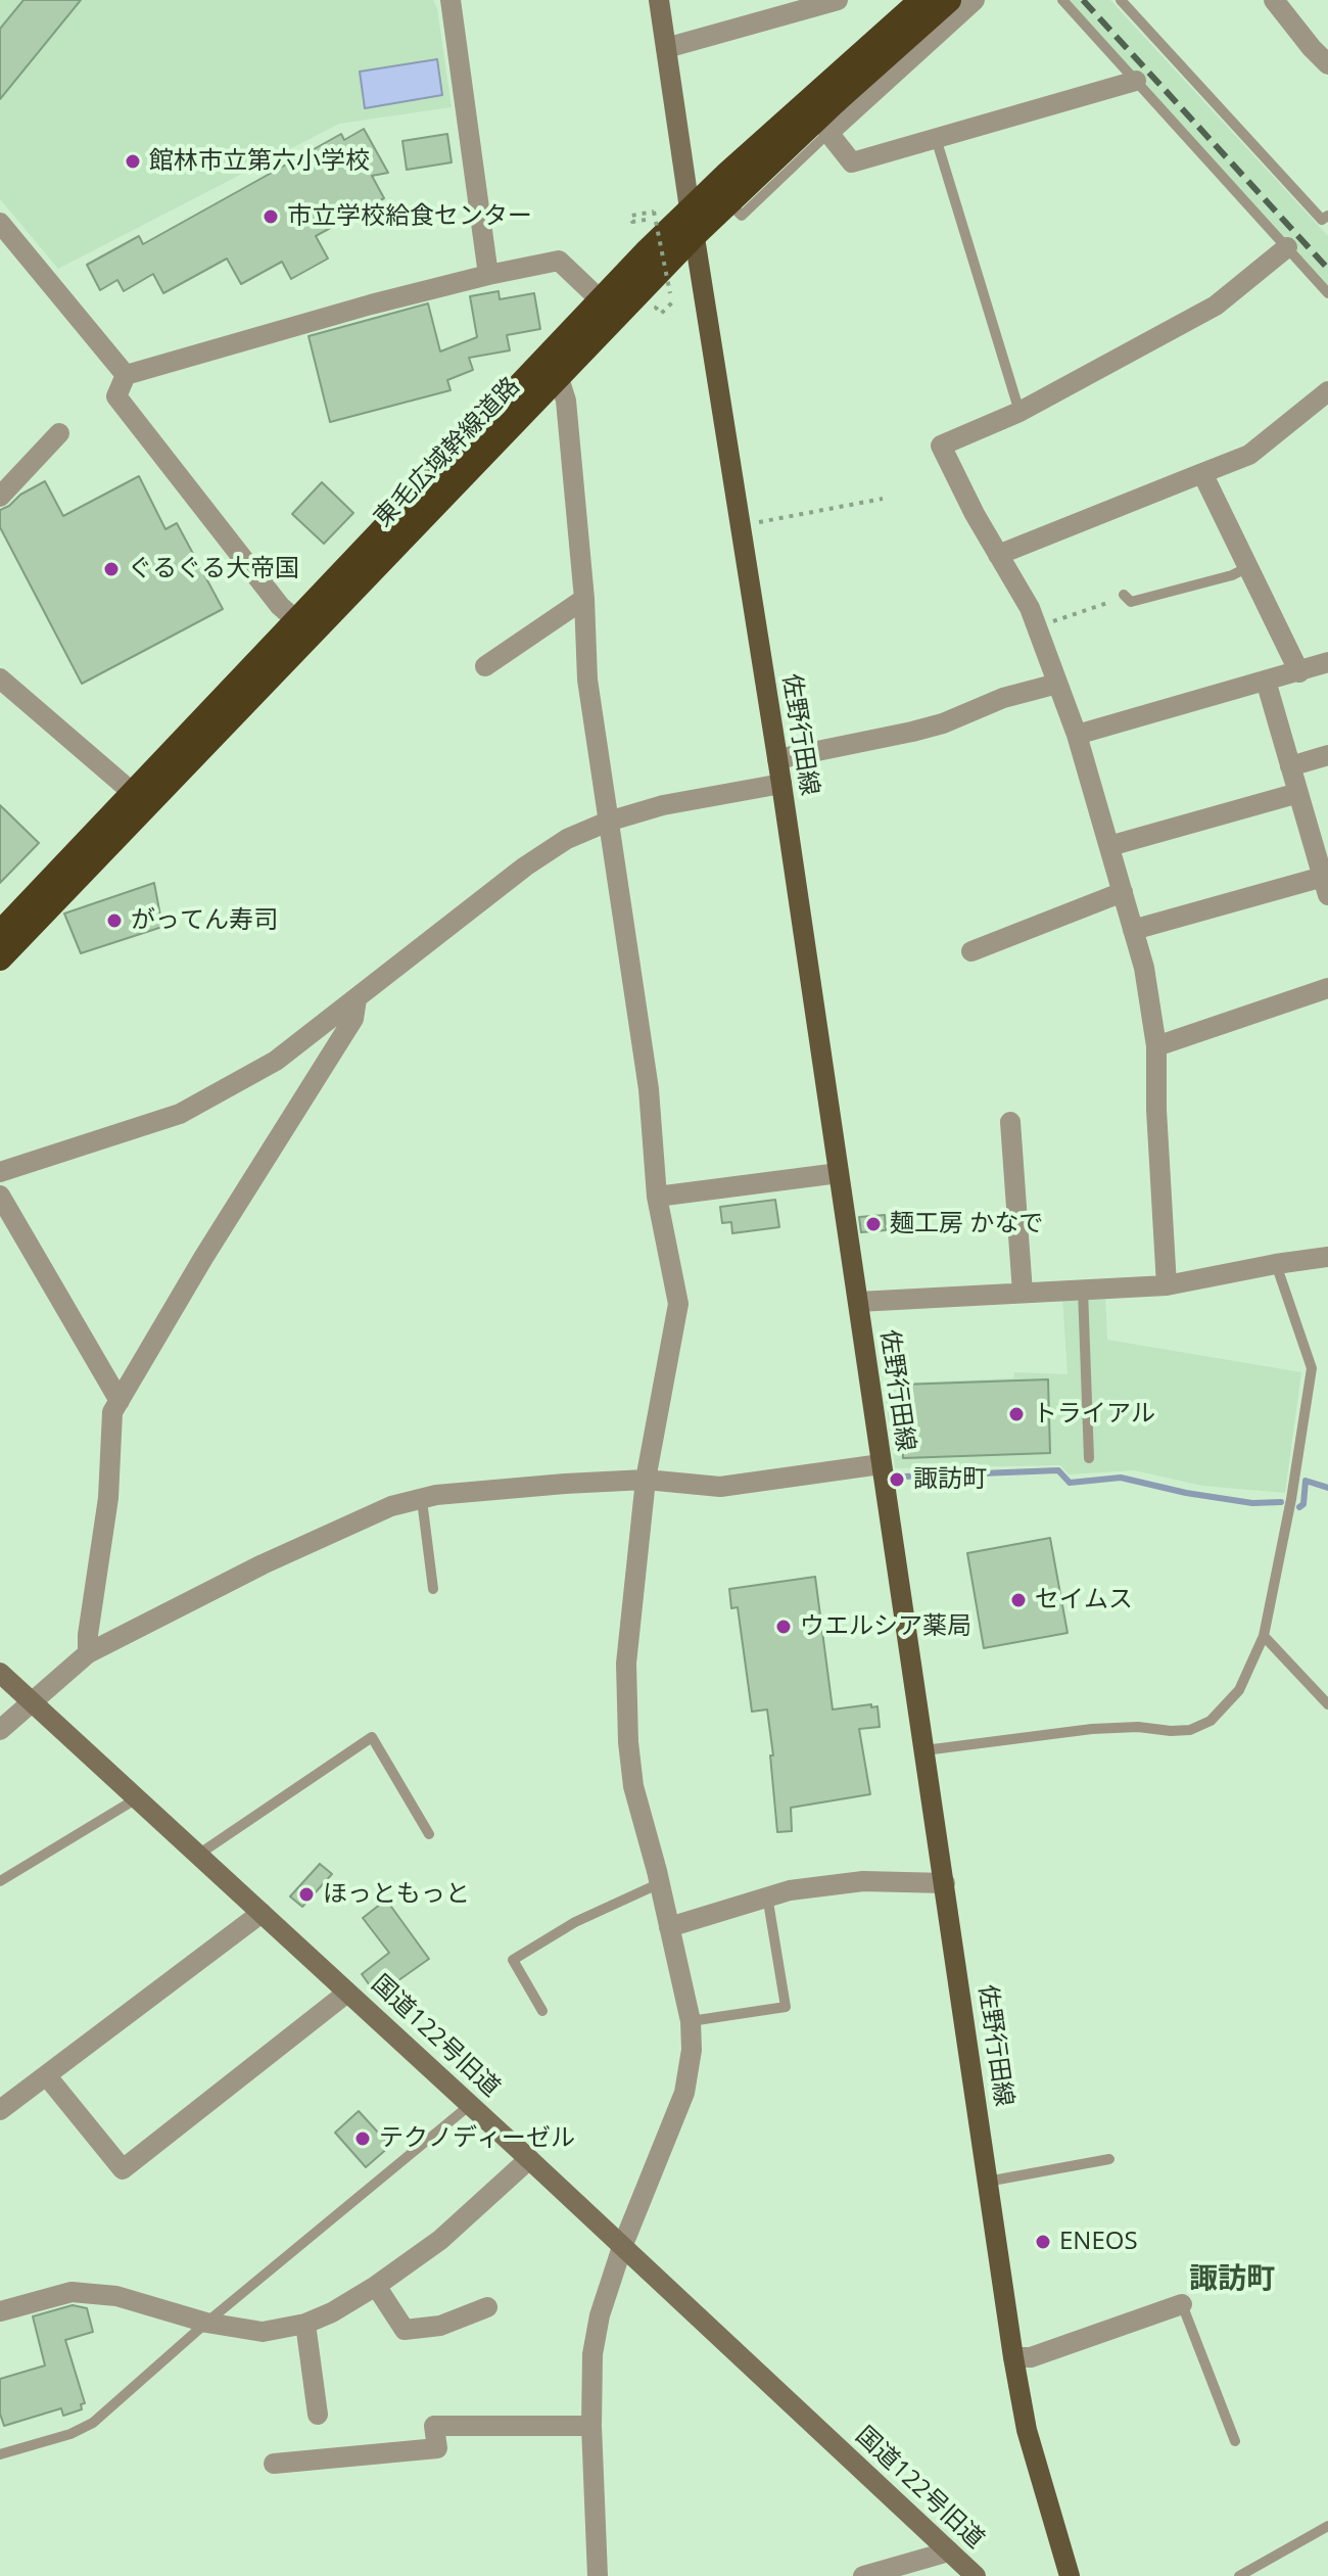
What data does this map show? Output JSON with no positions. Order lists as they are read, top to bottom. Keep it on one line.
{"streets":{"highway":["東毛広域幹線道路"],"main road":["佐野行田線"],"street":["国道122号旧道"]},"crossings":[["東毛広域幹線道路","佐野行田線"]],"districts":["諏訪町"],"places":["館林市立第六小学校","市立学校給食センター","ぐるぐる大帝国","がってん寿司","麺工房 かなで","トライアル","諏訪町","セイムス","ウエルシア薬局","ほっともっと","テクノディーゼル","ENEOS"]}
